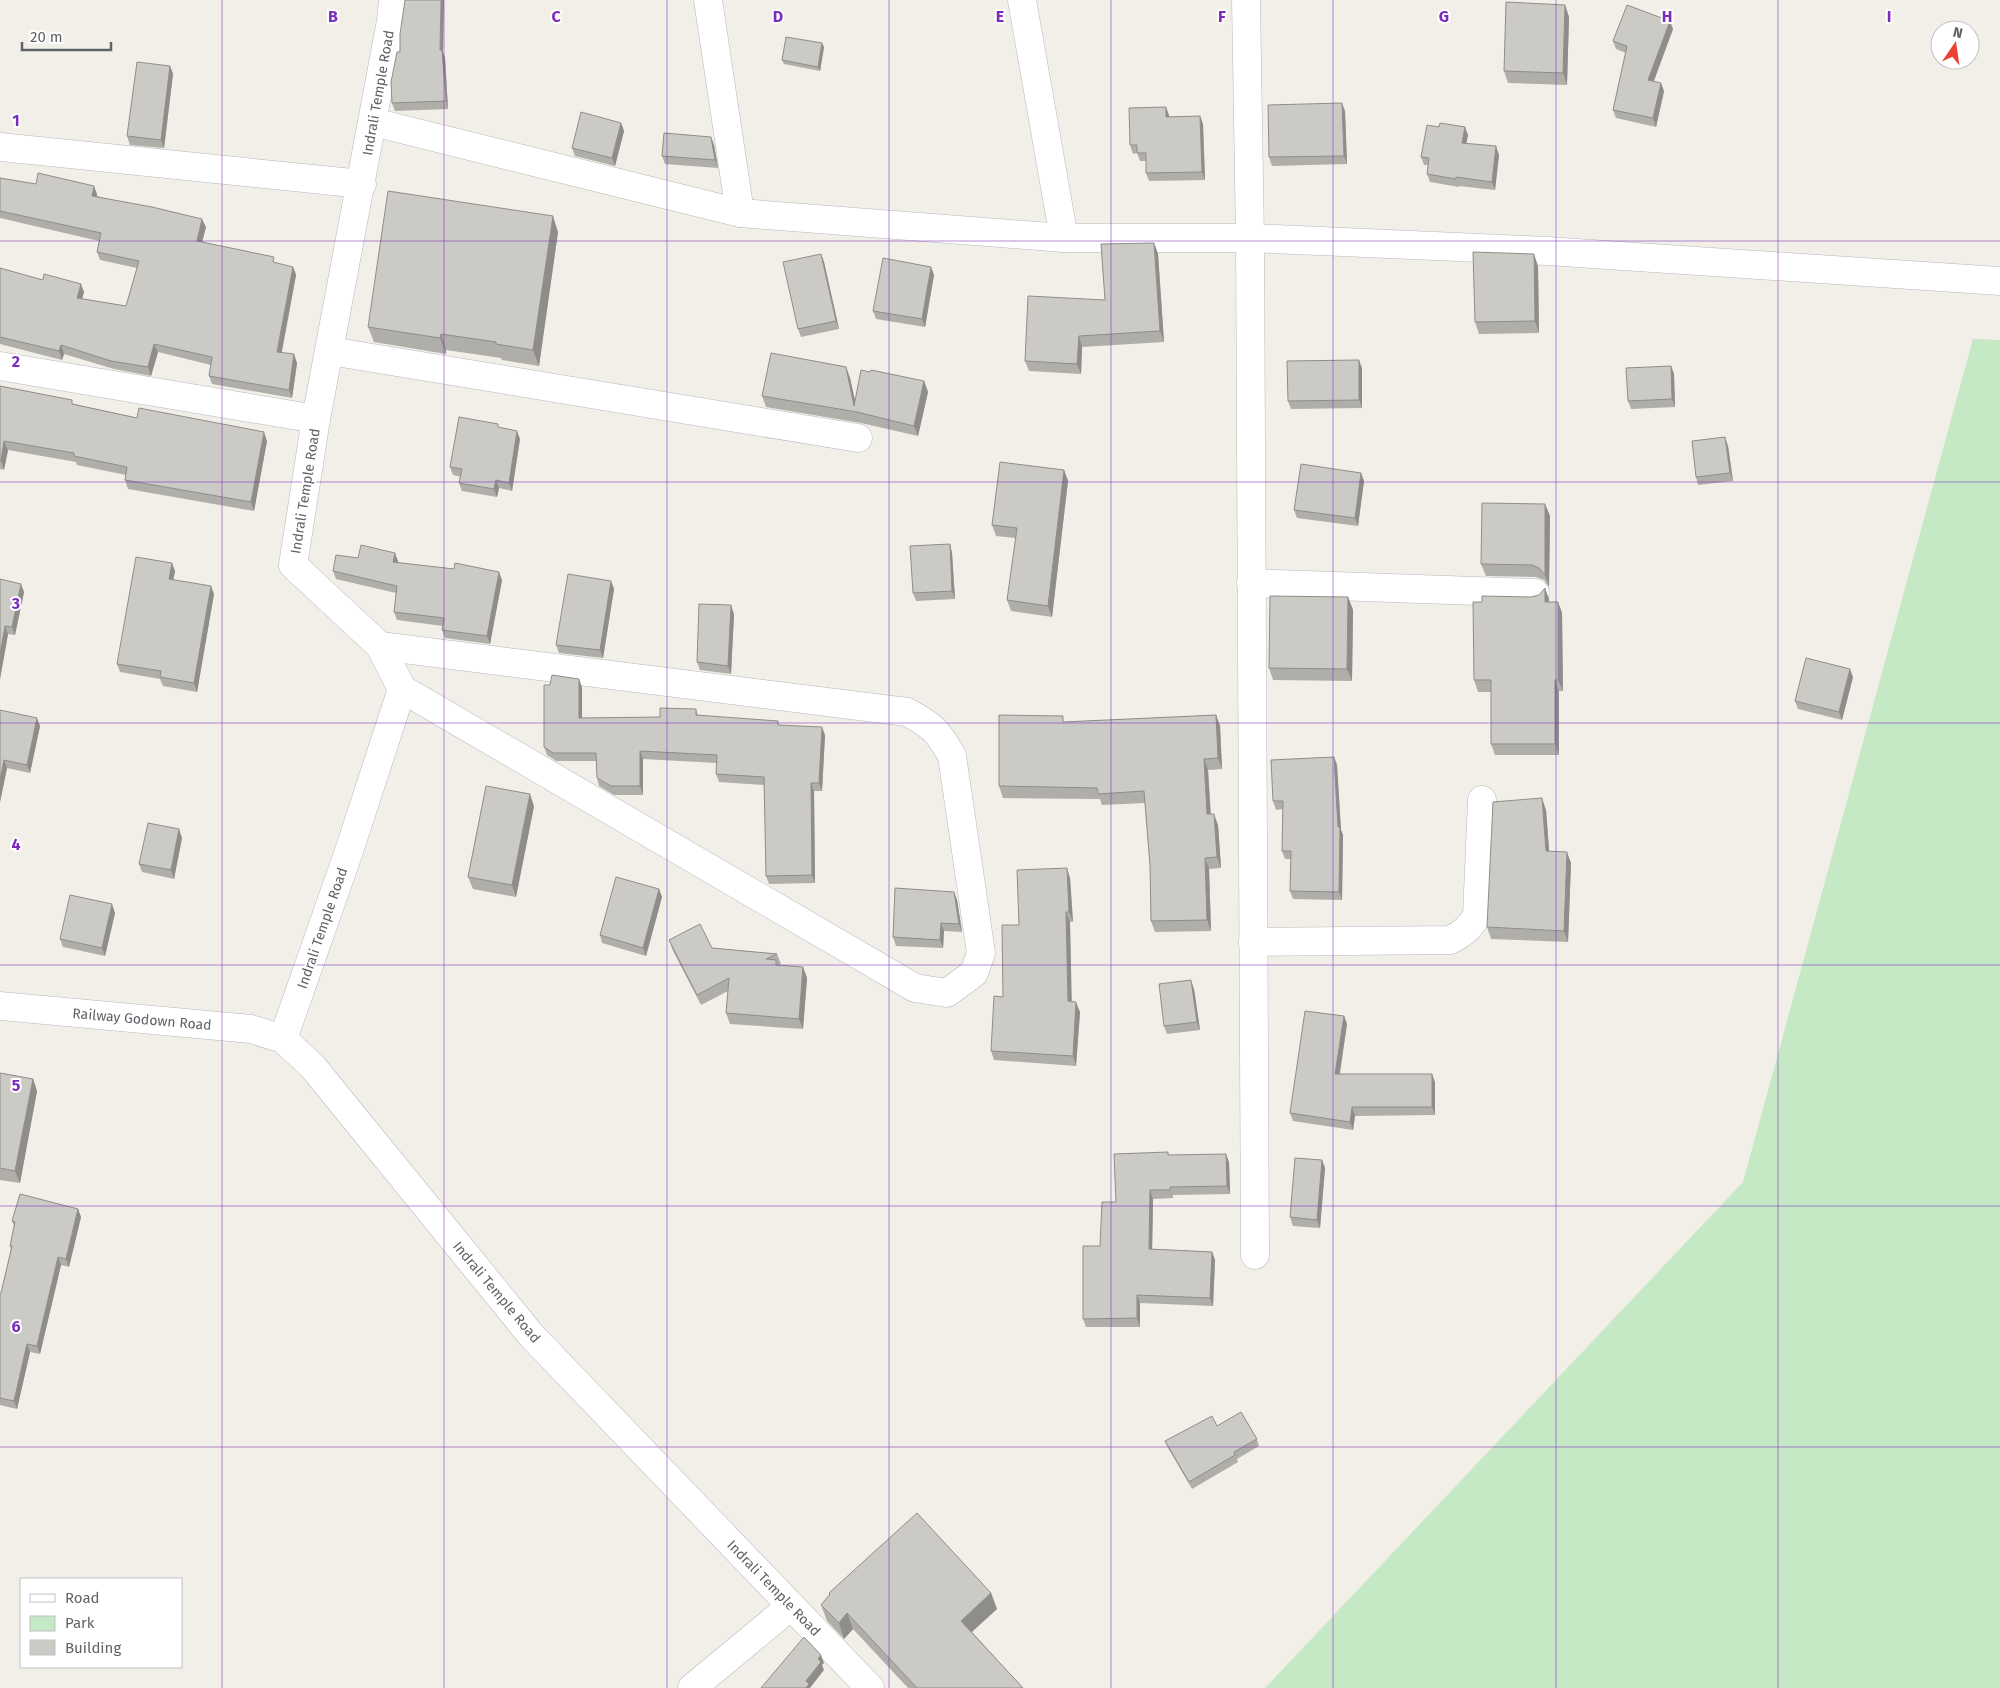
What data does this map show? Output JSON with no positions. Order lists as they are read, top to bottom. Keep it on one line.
{"streets":{"street":["Indrali Temple Road","Railway Godown Road"]},"crossings":[["Indrali Temple Road","Railway Godown Road"]],"legend":["Road","Park","Building"],"scale_bar":"20 m","north":"top","grid":{"columns":["B","C","D","E","F","G","H","I"],"rows":["1","2","3","4","5","6"]}}
